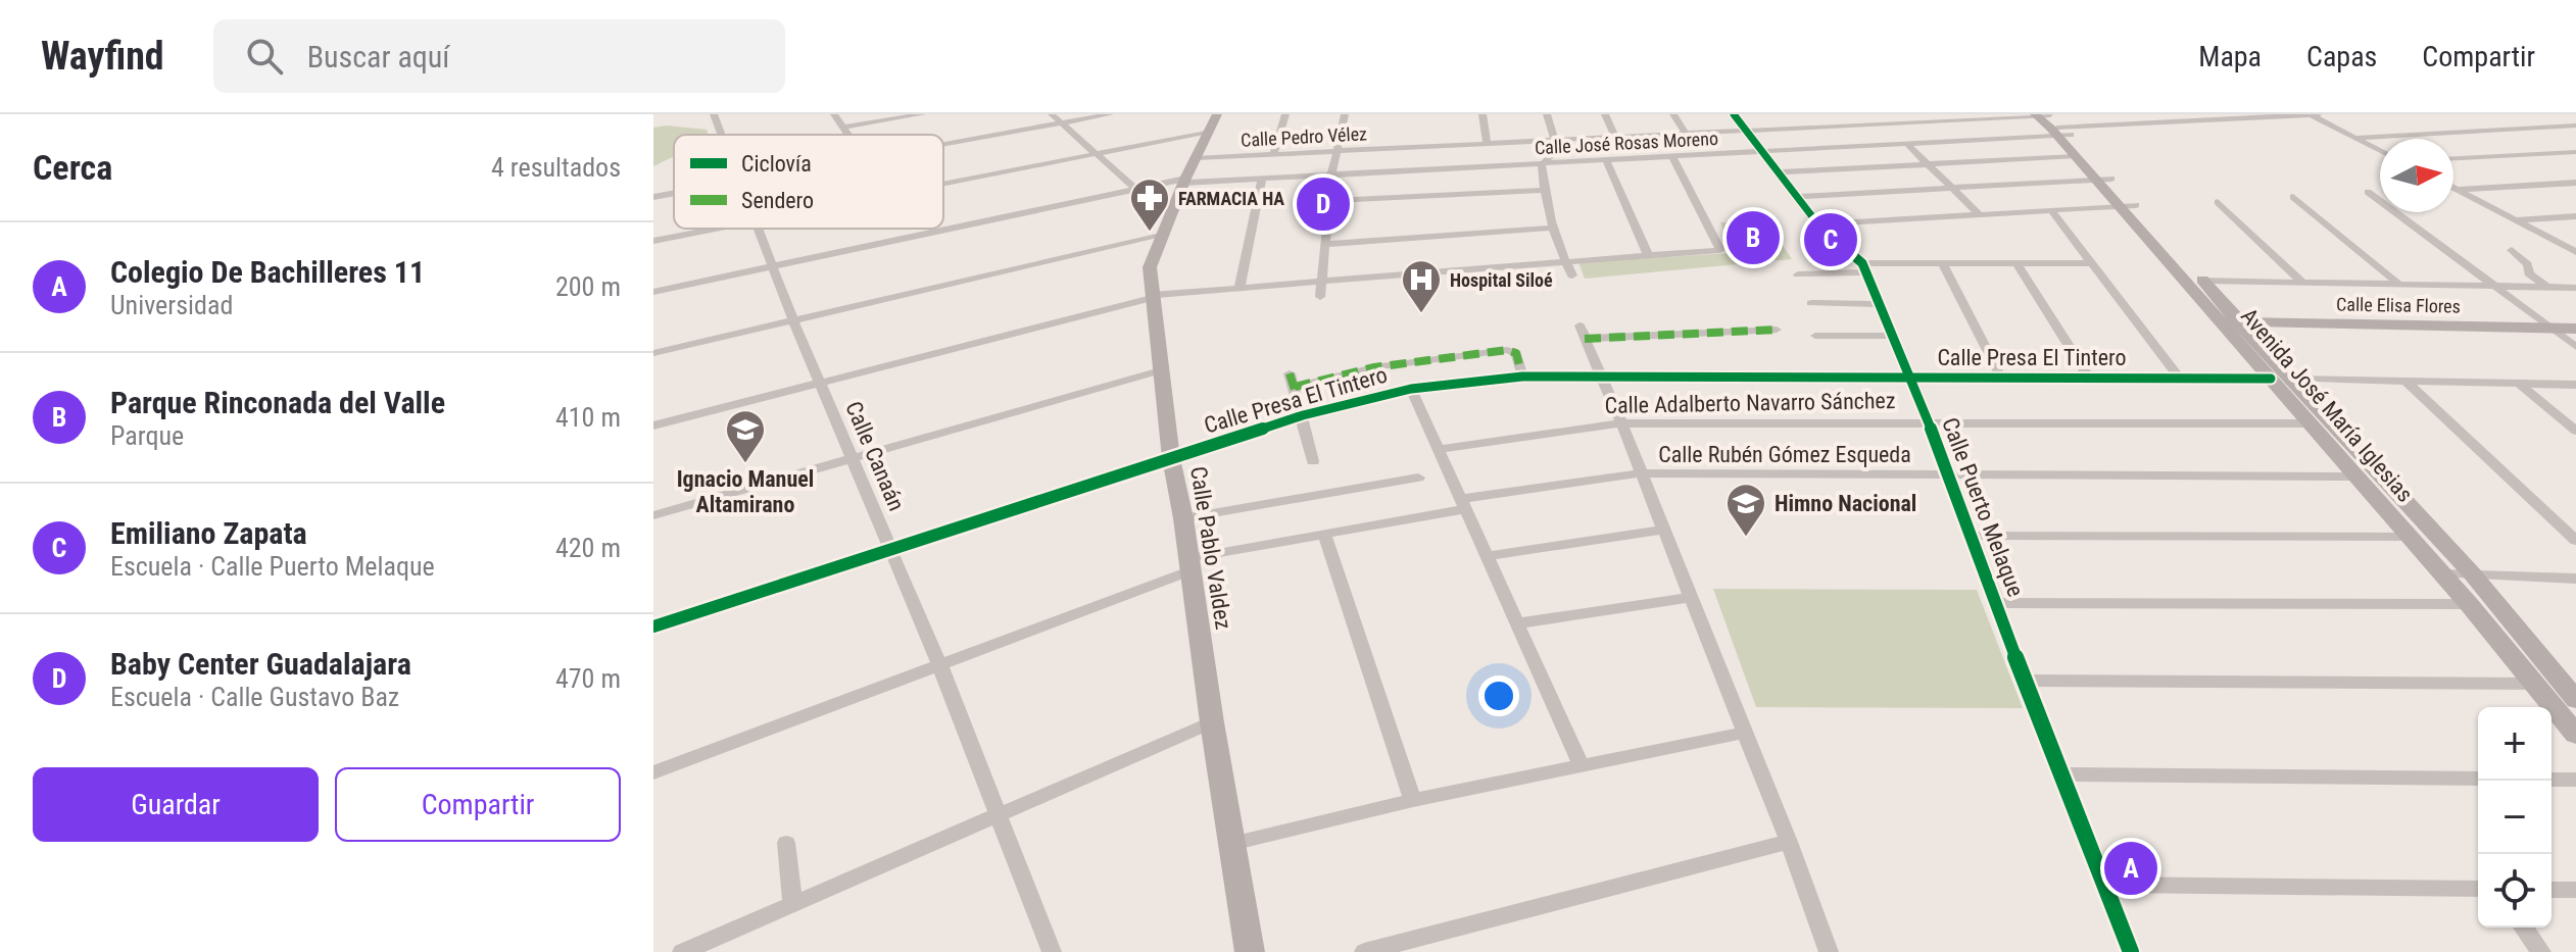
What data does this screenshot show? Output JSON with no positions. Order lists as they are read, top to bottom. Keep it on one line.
{"streets":{"main road":["Calle Elisa Flores","Avenida José María Iglesias","Calle Pablo Valdez"],"street":["Calle Pedro Vélez","Calle José Rosas Moreno","Calle Presa El Tintero","Calle Adalberto Navarro Sánchez","Calle Rubén Gómez Esqueda","Calle Canaán","Calle Puerto Melaque"]},"crossings":[["Calle Pedro Vélez","Calle José Rosas Moreno"],["Calle Pedro Vélez","Avenida José María Iglesias"],["Calle Pedro Vélez","Calle Puerto Melaque"],["Calle Pedro Vélez","Calle Pablo Valdez"],["Calle José Rosas Moreno","Avenida José María Iglesias"],["Calle José Rosas Moreno","Calle Canaán"],["Calle José Rosas Moreno","Calle Puerto Melaque"],["Calle José Rosas Moreno","Calle Pablo Valdez"],["Calle Elisa Flores","Avenida José María Iglesias"],["Calle Presa El Tintero","Avenida José María Iglesias"],["Calle Presa El Tintero","Calle Canaán"],["Calle Presa El Tintero","Calle Puerto Melaque"],["Calle Presa El Tintero","Calle Pablo Valdez"],["Calle Adalberto Navarro Sánchez","Avenida José María Iglesias"],["Calle Adalberto Navarro Sánchez","Calle Puerto Melaque"],["Avenida José María Iglesias","Calle Rubén Gómez Esqueda"],["Calle Rubén Gómez Esqueda","Calle Canaán"],["Calle Rubén Gómez Esqueda","Calle Puerto Melaque"],["Calle Rubén Gómez Esqueda","Calle Pablo Valdez"]],"places":{"pharmacy":["FARMACIA HA"],"hospital":["Hospital Siloé"],"school or university":["Ignacio Manuel Altamirano","Himno Nacional"]},"legend":["Ciclovía","Sendero"],"north":"right","page":{"header":"Wayfind","search":"Buscar aquí","nav":["Mapa","Capas","Compartir"],"heading":["Cerca","4 resultados"],"pins":["D","B","C","A"],"list":[{"mark":"A","name":"Colegio De Bachilleres 11","note":"Universidad","value":"200 m"},{"mark":"B","name":"Parque Rinconada del Valle","note":"Parque","value":"410 m"},{"mark":"C","name":"Emiliano Zapata","note":"Escuela · Calle Puerto Melaque","value":"420 m"},{"mark":"D","name":"Baby Center Guadalajara","note":"Escuela · Calle Gustavo Baz","value":"470 m"}],"map_buttons":["+","−"],"buttons":["Guardar","Compartir"]}}
